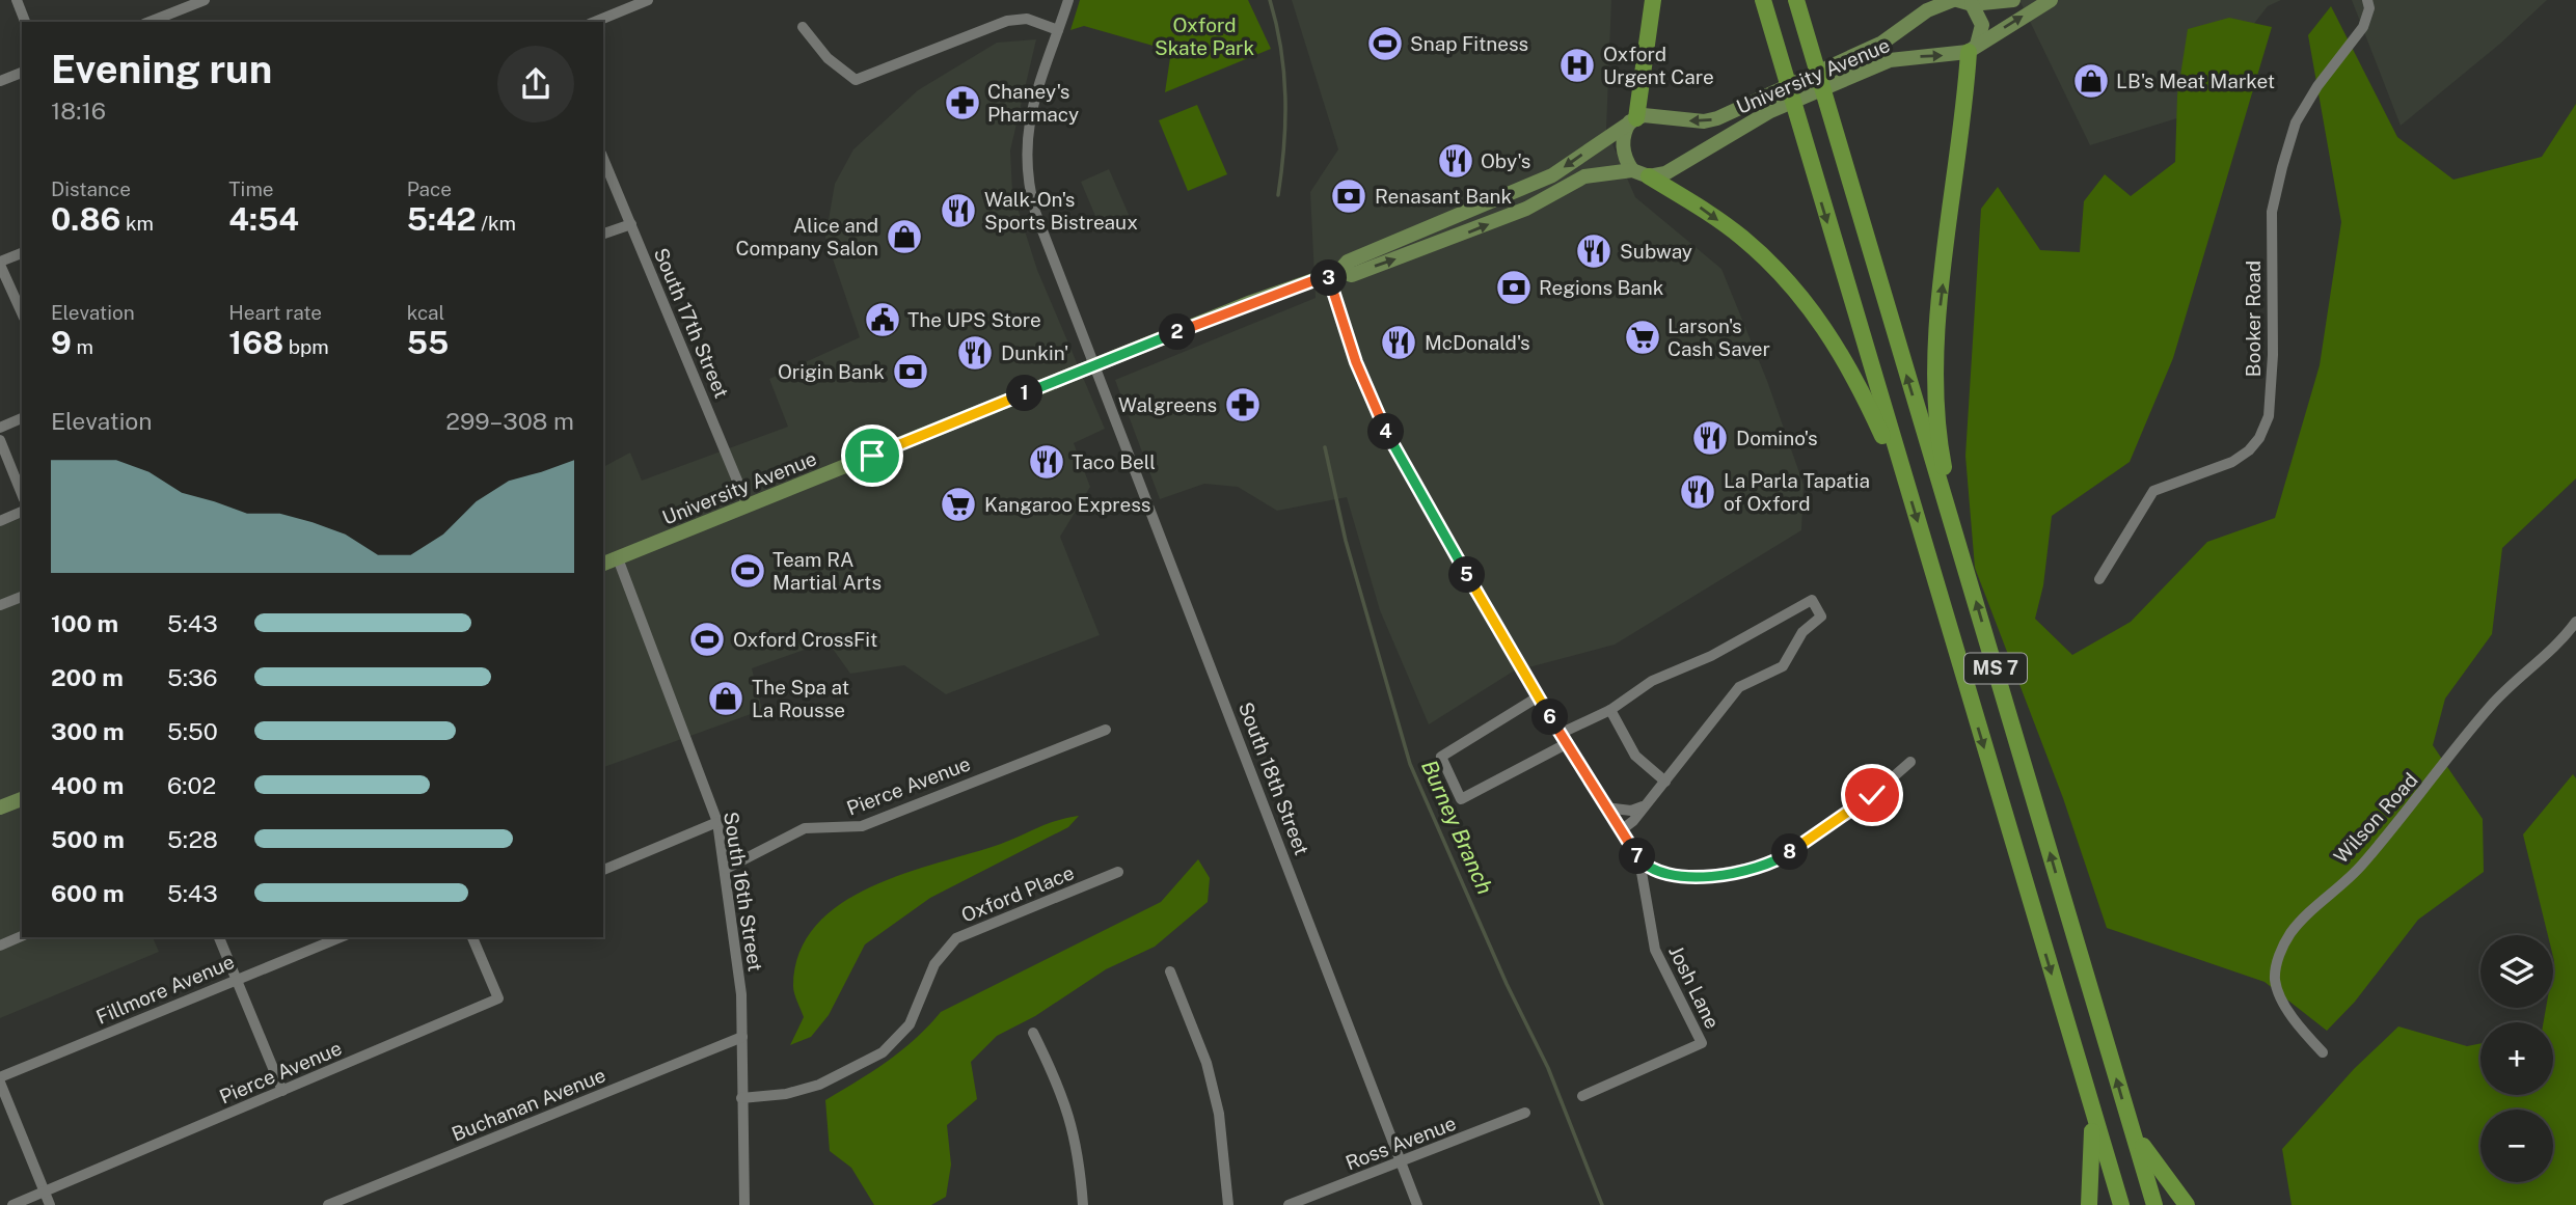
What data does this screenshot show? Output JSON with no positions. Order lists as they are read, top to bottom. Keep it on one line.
{"streets":{"highway":["MS 7"],"main road":["University Avenue"],"street":["Booker Road","South 17th Street","South 18th Street","Pierce Avenue","Wilson Road","South 16th Street","Oxford Place","Josh Lane","Fillmore Avenue","Buchanan Avenue","Ross Avenue"]},"crossings":[["University Avenue","South 17th Street"],["University Avenue","South 18th Street"],["University Avenue","South 16th Street"],["South 18th Street","Ross Avenue"],["Pierce Avenue","South 16th Street"],["South 16th Street","Oxford Place"],["South 16th Street","Buchanan Avenue"]],"water":["Burney Branch"],"parks":["Oxford Skate Park"],"places":{"sports":["Snap Fitness","Team RA Martial Arts","Oxford CrossFit"],"hospital":["Oxford Urgent Care"],"shop":["LB's Meat Market","Alice and Company Salon","The Spa at La Rousse"],"pharmacy":["Chaney's Pharmacy","Walgreens"],"restaurant":["Oby's","Walk-On's Sports Bistreaux","Subway","McDonald's","Dunkin'","Domino's","Taco Bell","La Parla Tapatia of Oxford"],"bank":["Renasant Bank","Regions Bank","Origin Bank"],"public building":["The UPS Store"],"supermarket":["Larson's Cash Saver","Kangaroo Express"]},"page":{"heading":["Evening run","18:16"],"stats":[["Distance","0.86 km"],["Time","4:54"],["Pace","5:42 /km"],["Elevation","9 m"],["Heart rate","168 bpm"],["kcal","55"]],"pins":["3","2","1","4","5","6","8","7"],"chart":["Elevation","299–308 m"],"list":[{"name":"100 m","note":"5:43"},{"name":"200 m","note":"5:36"},{"name":"300 m","note":"5:50"},{"name":"400 m","note":"6:02"},{"name":"500 m","note":"5:28"},{"name":"600 m","note":"5:43"}],"map_buttons":["+","−"]}}
